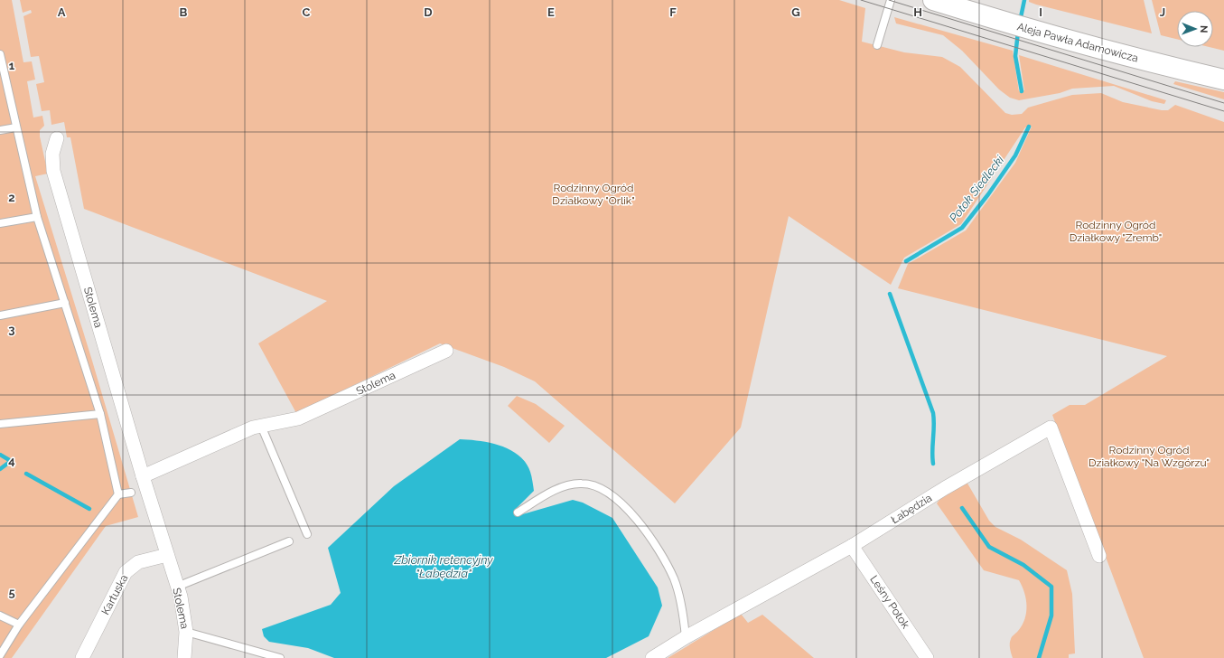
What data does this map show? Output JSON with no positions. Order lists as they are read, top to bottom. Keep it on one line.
{"streets":{"main road":["Aleja Pawła Adamowicza"],"street":["Stolema","Łabędzia","Kartuska","Leśny Potok"]},"crossings":[["Stolema","Kartuska"],["Łabędzia","Leśny Potok"]],"water":["Potok Siedlecki","Zbiornik retencyjny \"Łabędzia\""],"parks":["Rodzinny Ogród Działkowy \"Orlik\"","Rodzinny Ogród Działkowy \"Zremb\"","Rodzinny Ogród Działkowy \"Na Wzgórzu\""],"north":"right","grid":{"columns":["A","B","C","D","E","F","G","H","I","J"],"rows":["1","2","3","4","5"]}}
